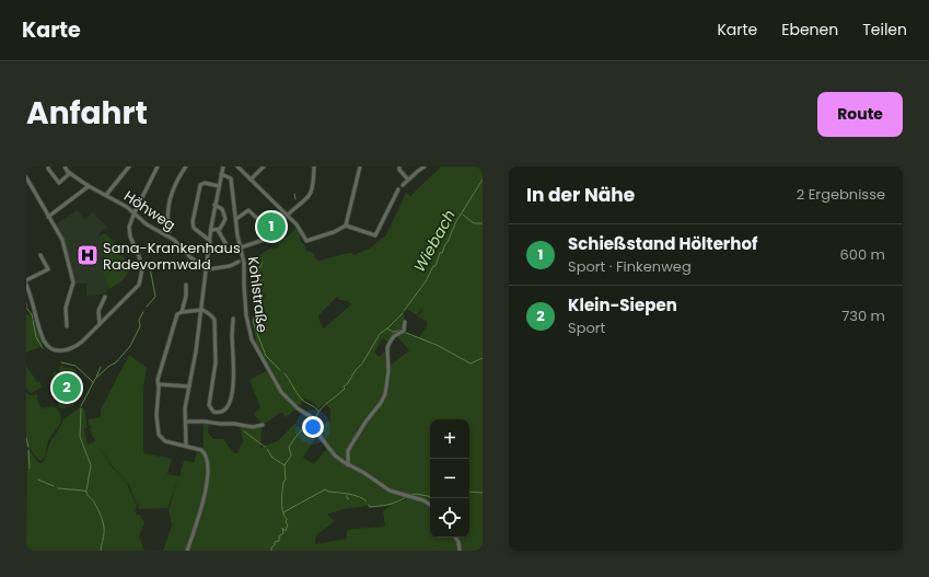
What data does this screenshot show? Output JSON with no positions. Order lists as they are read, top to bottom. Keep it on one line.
{"streets":{"street":["Höhweg","Kohlstraße"]},"water":["Wiebach"],"places":{"hospital":["Sana-Krankenhaus Radevormwald"]},"page":{"header":"Karte","nav":["Karte","Ebenen","Teilen"],"title":"Anfahrt","buttons":"Route","heading":["In der Nähe","2 Ergebnisse"],"pins":["1","2"],"list":[{"mark":"1","name":"Schießstand Hölterhof","note":"Sport · Finkenweg","value":"600 m"},{"mark":"2","name":"Klein-Siepen","note":"Sport","value":"730 m"}],"map_buttons":["+","−"]}}
